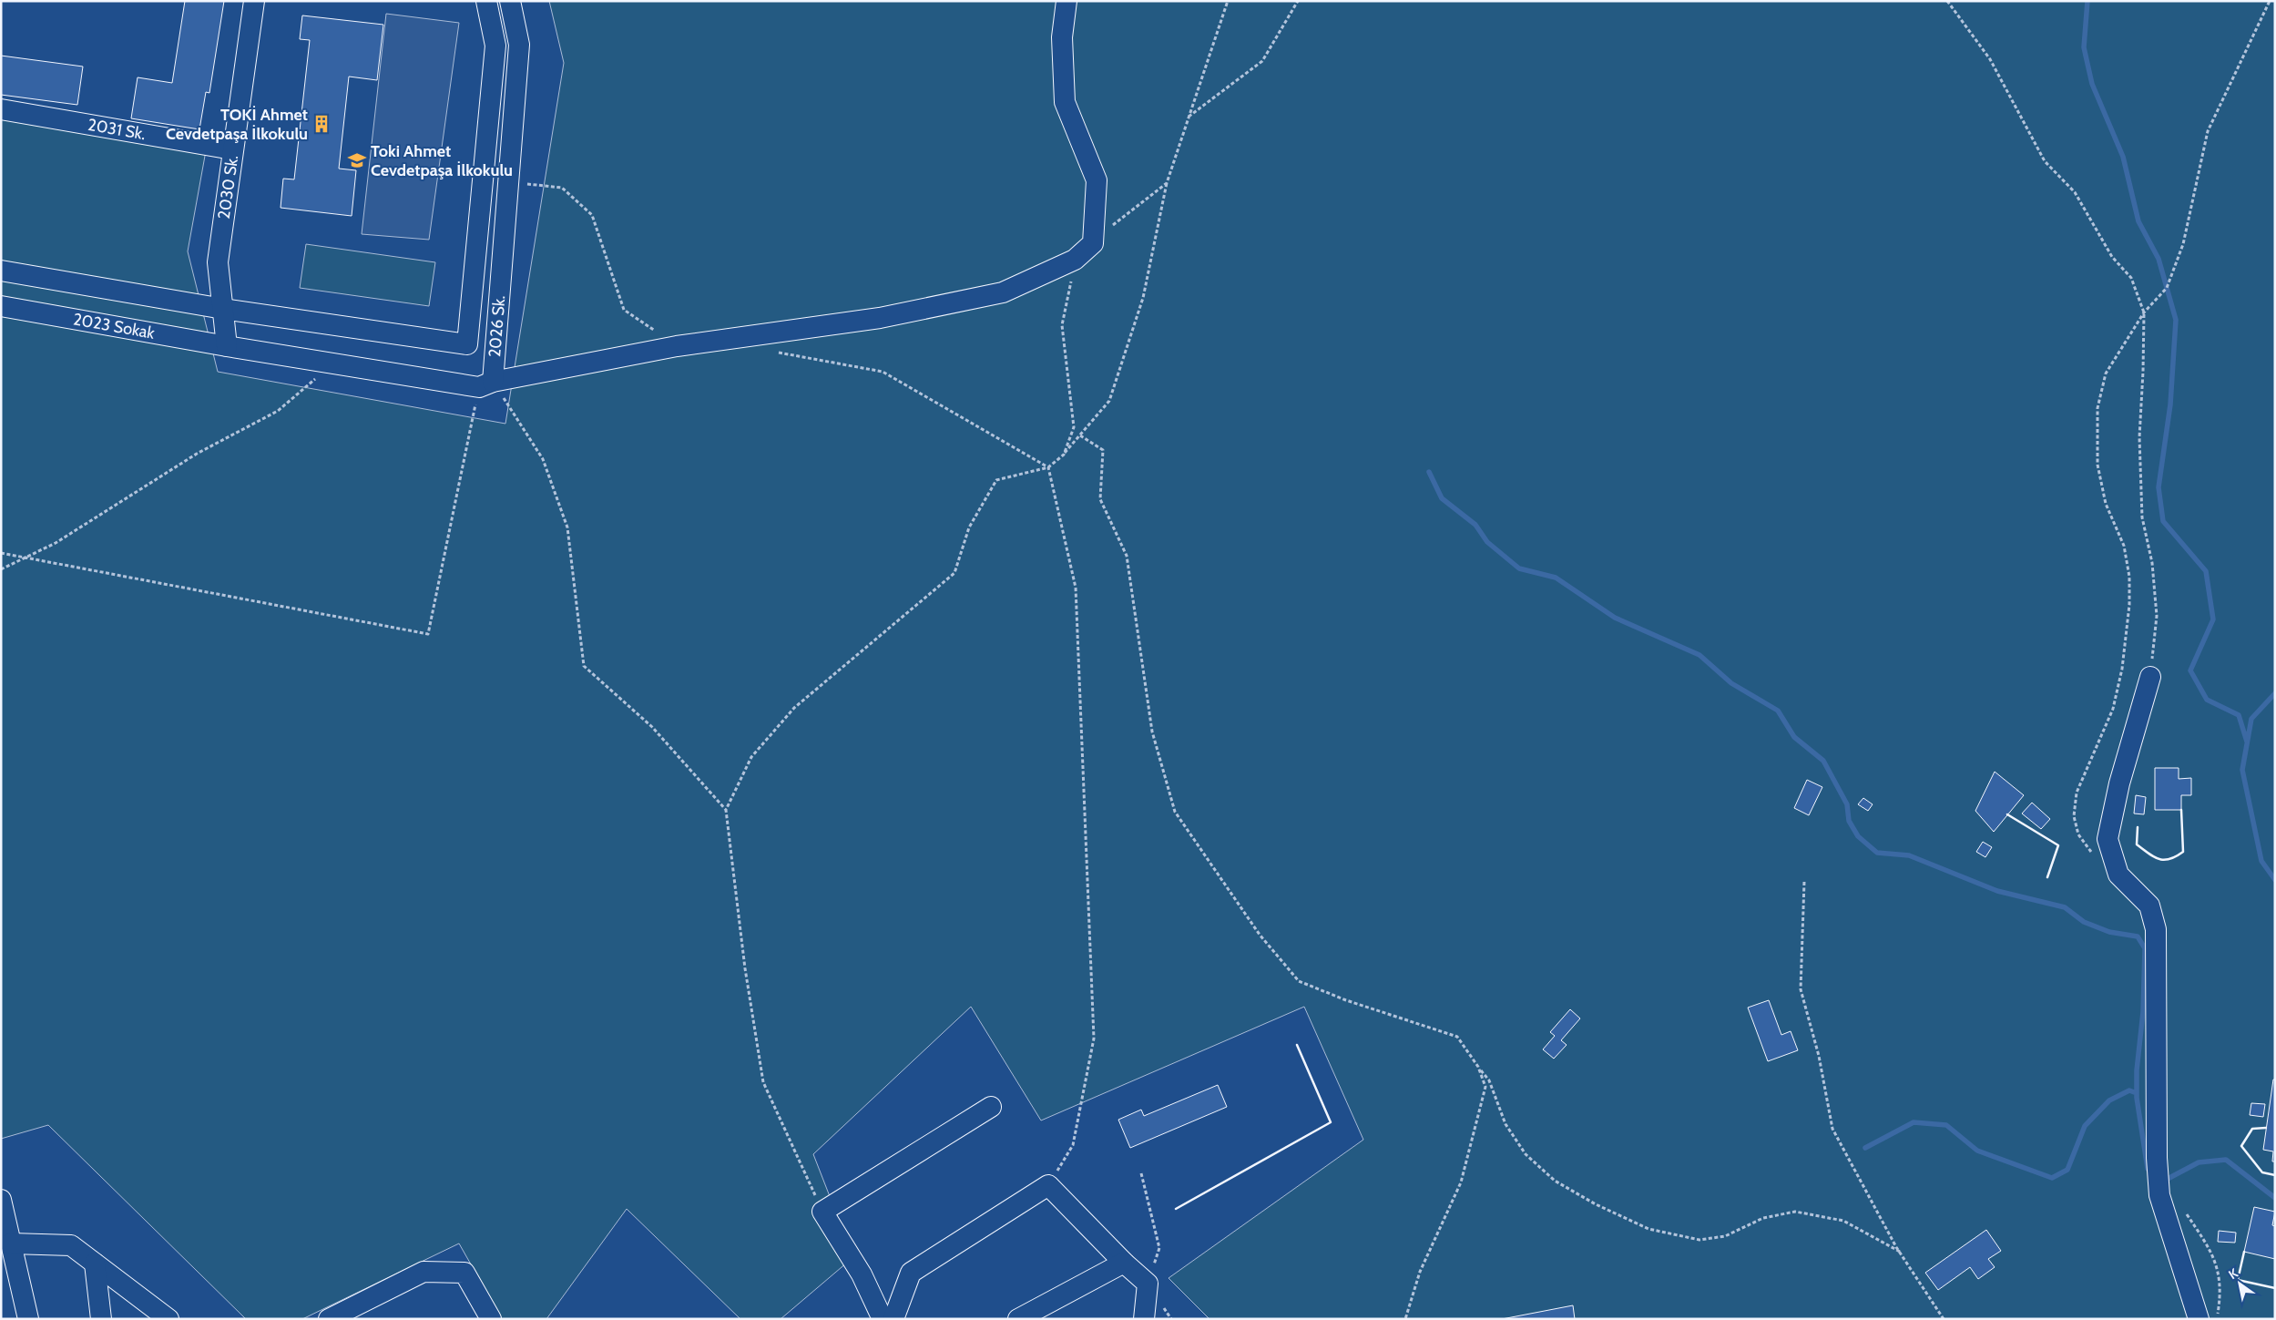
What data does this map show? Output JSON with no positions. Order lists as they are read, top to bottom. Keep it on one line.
{"streets":{"street":["2031 Sk.","2030 Sk.","2023 Sokak","2026 Sk."]},"crossings":[["2031 Sk.","2030 Sk."],["2030 Sk.","2023 Sokak"],["2030 Sk.","2026 Sk."]],"places":{"building":["TOKİ Ahmet Cevdetpaşa İlkokulu"],"school or university":["Toki Ahmet Cevdetpaşa İlkokulu"]},"north":"top left"}
